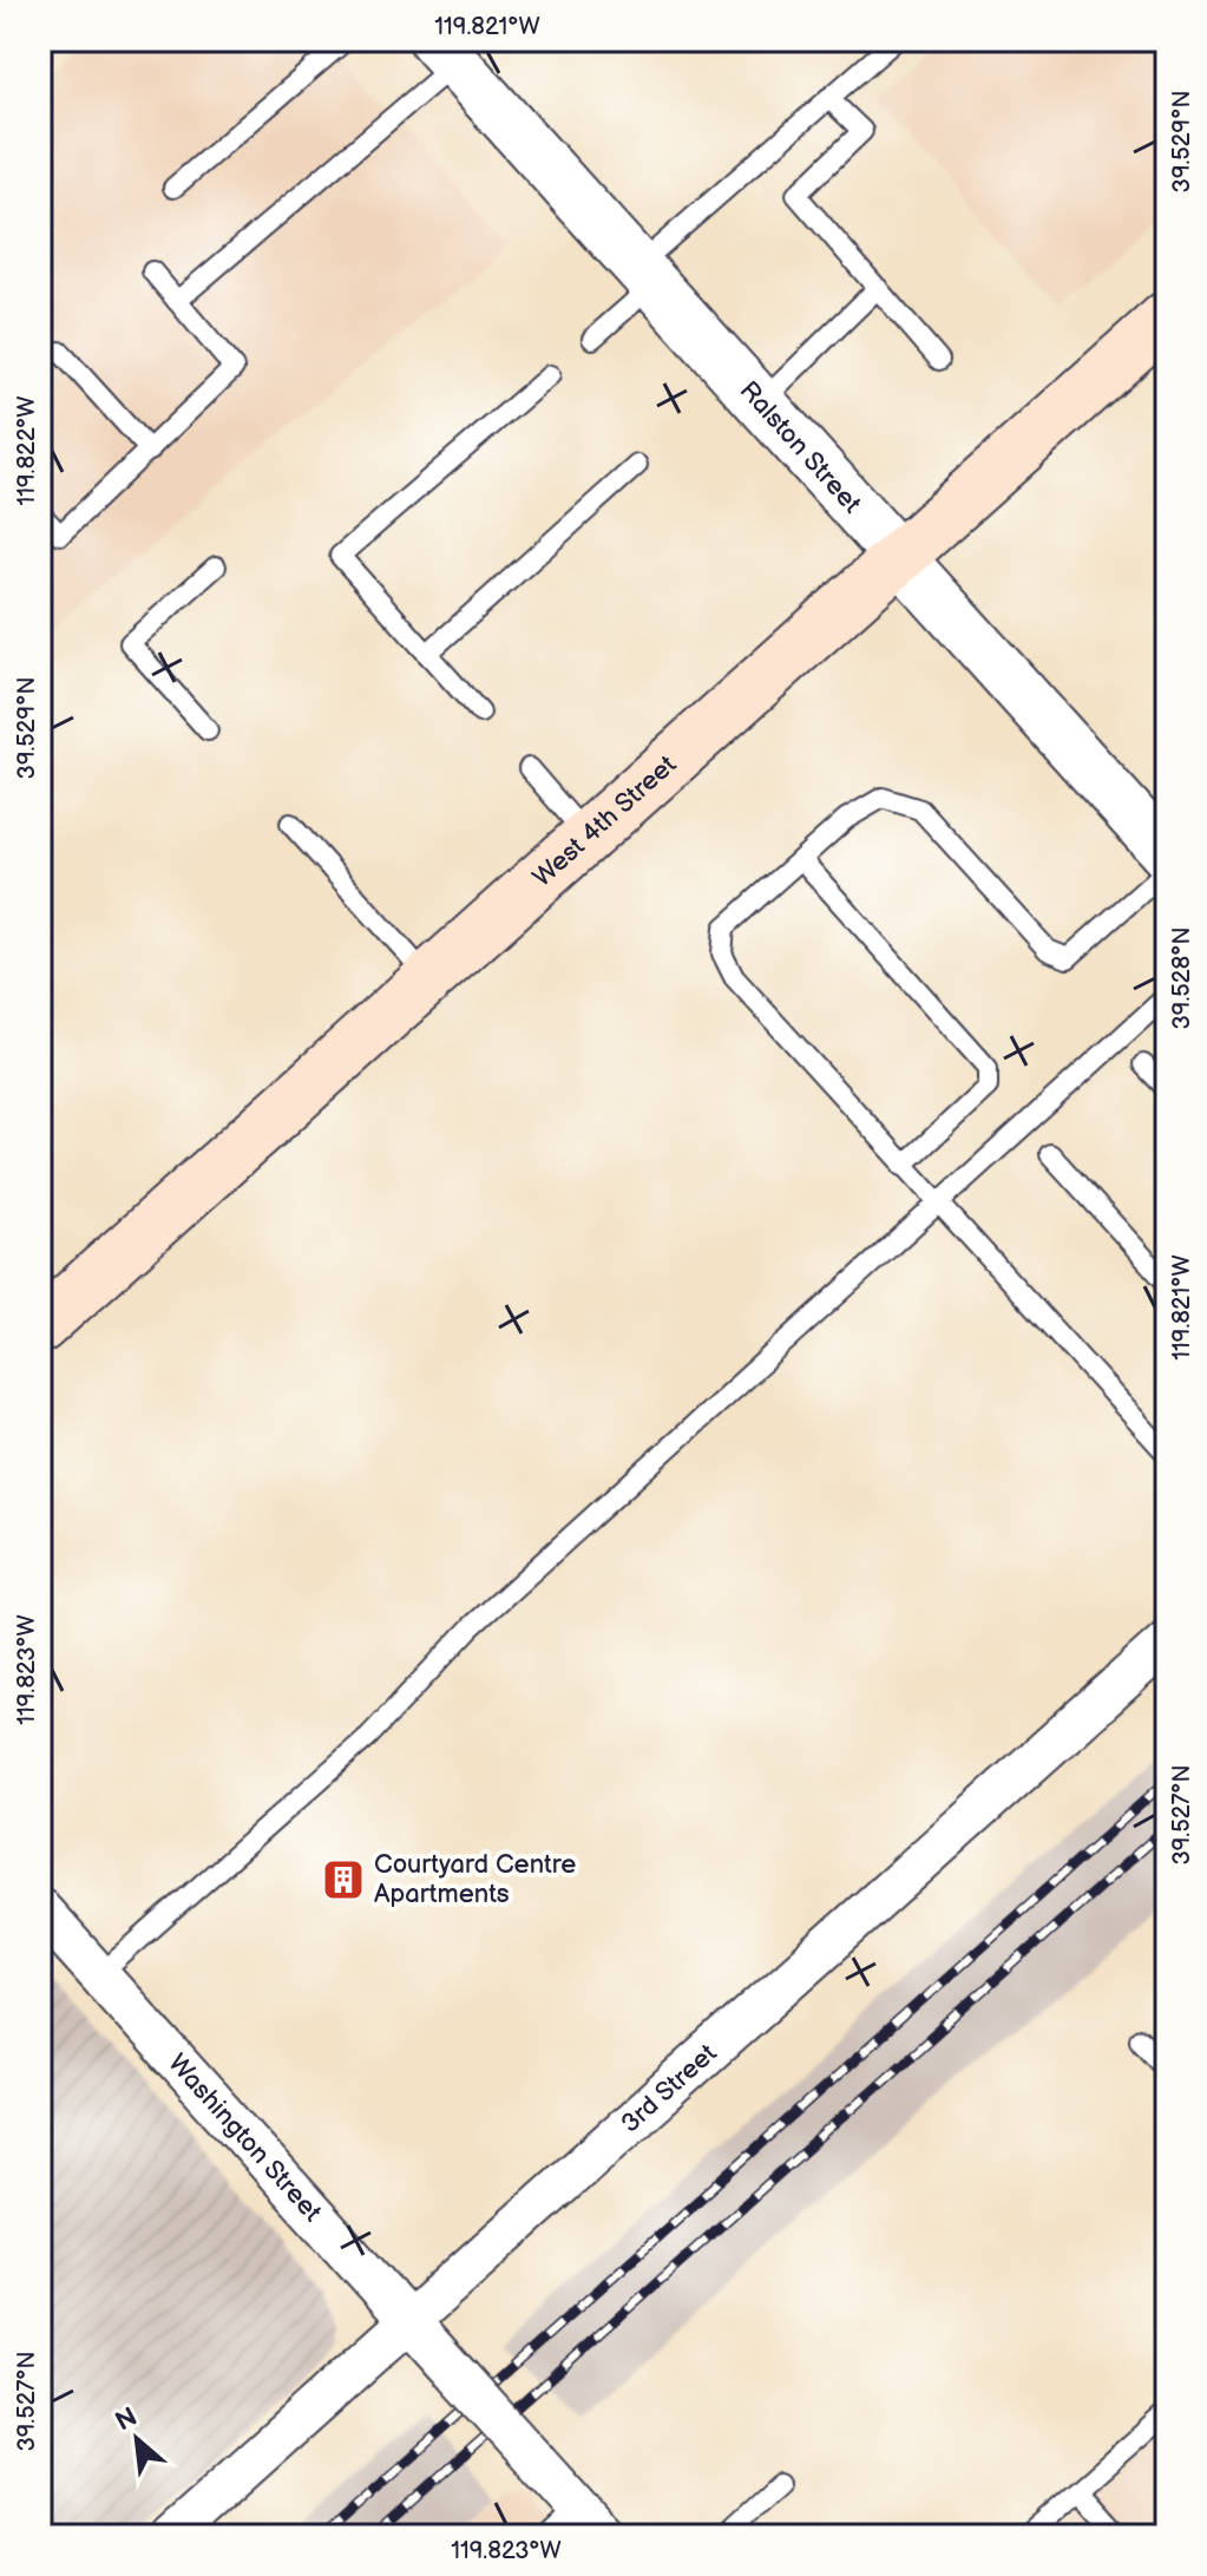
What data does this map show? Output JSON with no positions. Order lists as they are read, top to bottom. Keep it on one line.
{"streets":{"main road":["West 4th Street"],"street":["Ralston Street","3rd Street","Washington Street"]},"crossings":[["Ralston Street","West 4th Street"],["3rd Street","Washington Street"]],"places":{"building":["Courtyard Centre Apartments"]},"north":"top left","coordinates":["119.821°W","39.529°N","119.822°W","39.528°N","119.823°W","39.527°N"]}
